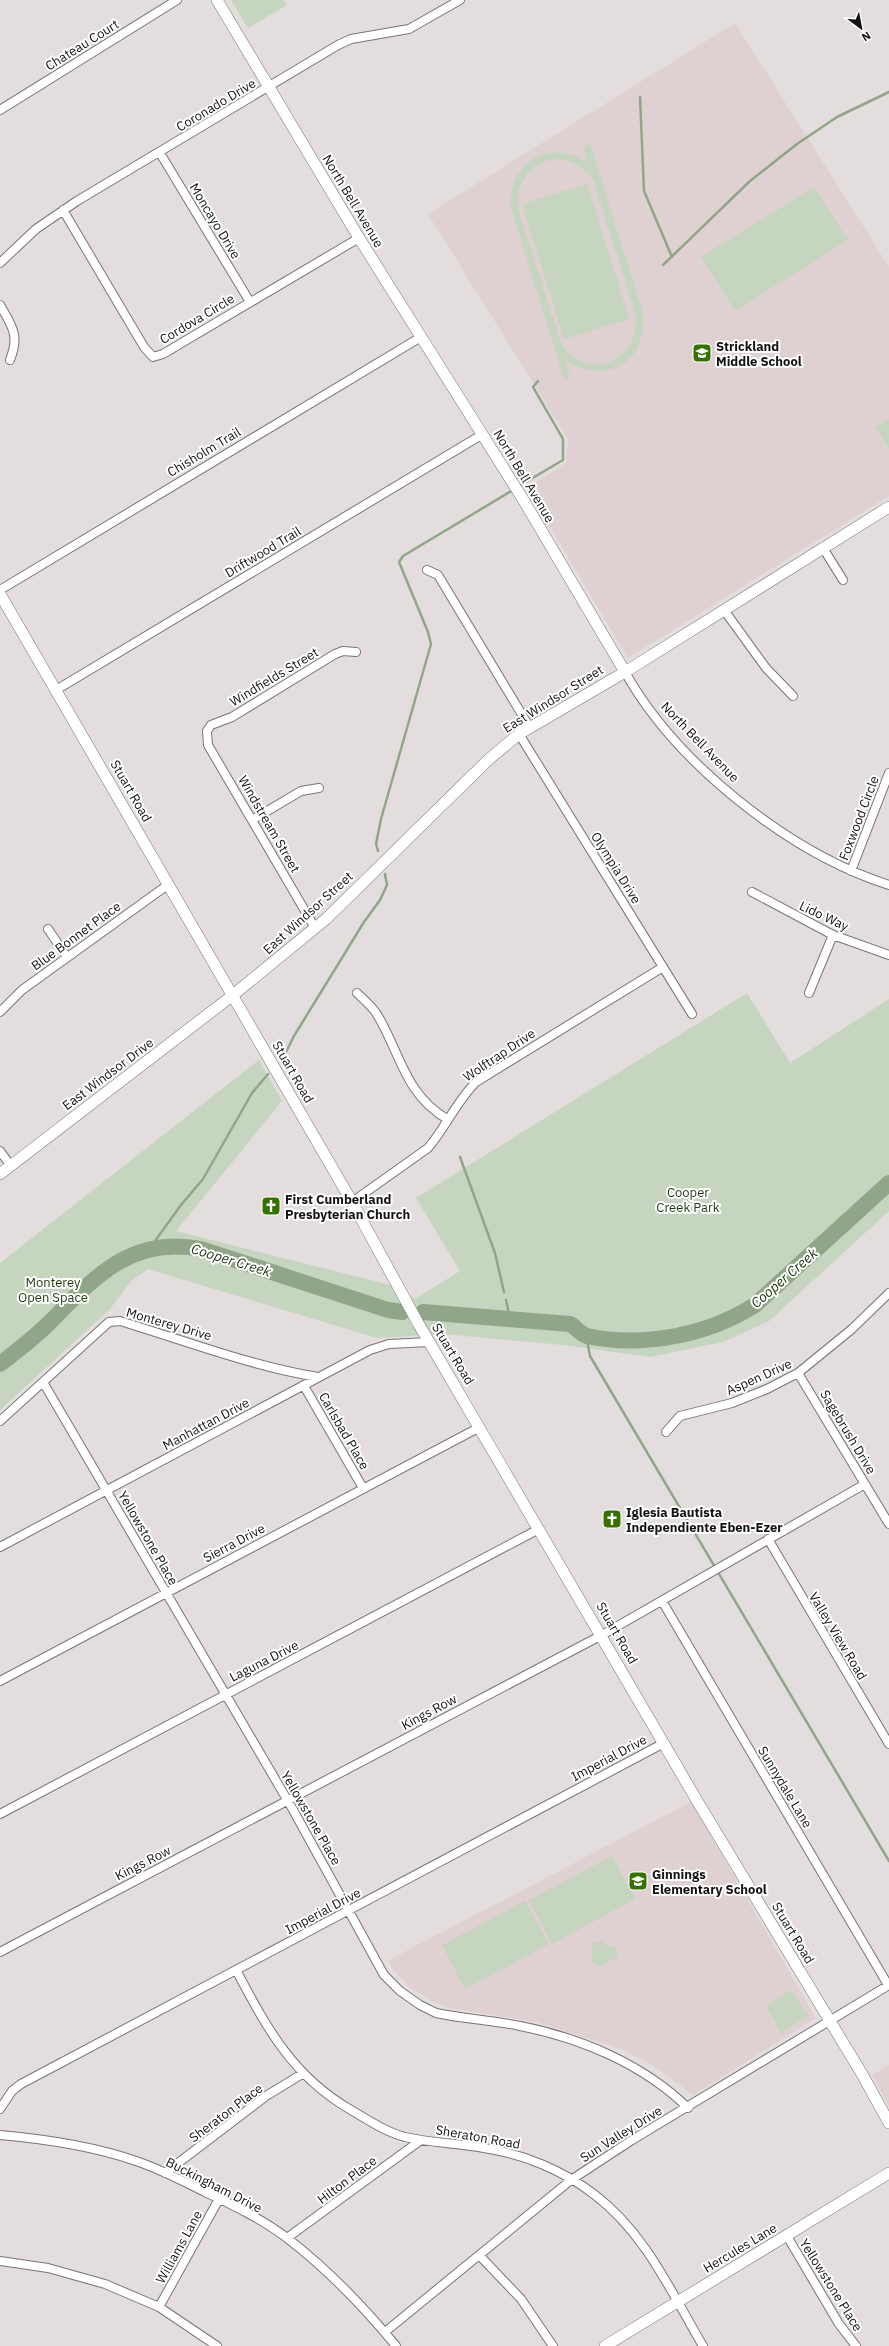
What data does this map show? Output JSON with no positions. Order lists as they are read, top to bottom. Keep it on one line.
{"streets":{"street":["Chateau Court","Coronado Drive","North Bell Avenue","Moncayo Drive","Cordova Circle","Chisholm Trail","Driftwood Trail","Windfields Street","East Windsor Street","Stuart Road","Foxwood Circle","Windstream Street","Olympia Drive","Lido Way","Blue Bonnet Place","Wolftrap Drive","East Windsor Drive","Monterey Drive","Aspen Drive","Manhattan Drive","Carlsbad Place","Sagebrush Drive","Yellowstone Place","Sierra Drive","Valley View Road","Laguna Drive","Kings Row","Imperial Drive","Sunnydale Lane","Sheraton Place","Sun Valley Drive","Sheraton Road","Hilton Place","Buckingham Drive","Williams Lane","Hercules Lane"]},"crossings":[["Coronado Drive","North Bell Avenue"],["Coronado Drive","Moncayo Drive"],["Coronado Drive","Cordova Circle"],["North Bell Avenue","Cordova Circle"],["North Bell Avenue","Chisholm Trail"],["North Bell Avenue","Driftwood Trail"],["North Bell Avenue","East Windsor Street"],["North Bell Avenue","Foxwood Circle"],["Moncayo Drive","Cordova Circle"],["Driftwood Trail","Stuart Road"],["Windfields Street","Windstream Street"],["East Windsor Street","Stuart Road"],["East Windsor Street","Windstream Street"],["East Windsor Street","Olympia Drive"],["East Windsor Street","East Windsor Drive"],["Stuart Road","Blue Bonnet Place"],["Stuart Road","Wolftrap Drive"],["Stuart Road","East Windsor Drive"],["Stuart Road","Manhattan Drive"],["Stuart Road","Sierra Drive"],["Stuart Road","Laguna Drive"],["Stuart Road","Kings Row"],["Stuart Road","Imperial Drive"],["Stuart Road","Sun Valley Drive"],["Olympia Drive","Wolftrap Drive"],["Monterey Drive","Manhattan Drive"],["Monterey Drive","Yellowstone Place"],["Aspen Drive","Sagebrush Drive"],["Manhattan Drive","Carlsbad Place"],["Manhattan Drive","Yellowstone Place"],["Carlsbad Place","Sierra Drive"],["Sagebrush Drive","Kings Row"],["Yellowstone Place","Sierra Drive"],["Yellowstone Place","Laguna Drive"],["Yellowstone Place","Kings Row"],["Yellowstone Place","Imperial Drive"],["Yellowstone Place","Sun Valley Drive"],["Yellowstone Place","Hercules Lane"],["Valley View Road","Kings Row"],["Kings Row","Sunnydale Lane"],["Imperial Drive","Sheraton Road"],["Sunnydale Lane","Sun Valley Drive"],["Sheraton Place","Sheraton Road"],["Sheraton Place","Buckingham Drive"],["Sun Valley Drive","Sheraton Road"],["Sun Valley Drive","Buckingham Drive"],["Sheraton Road","Hilton Place"],["Sheraton Road","Hercules Lane"],["Hilton Place","Buckingham Drive"],["Buckingham Drive","Williams Lane"]],"water":["Cooper Creek"],"parks":["Cooper Creek Park","Monterey Open Space"],"places":{"school or university":["Strickland Middle School","Ginnings Elementary School"],"church":["First Cumberland Presbyterian Church","Iglesia Bautista Independiente Eben-Ezer"]},"north":"bottom right"}
